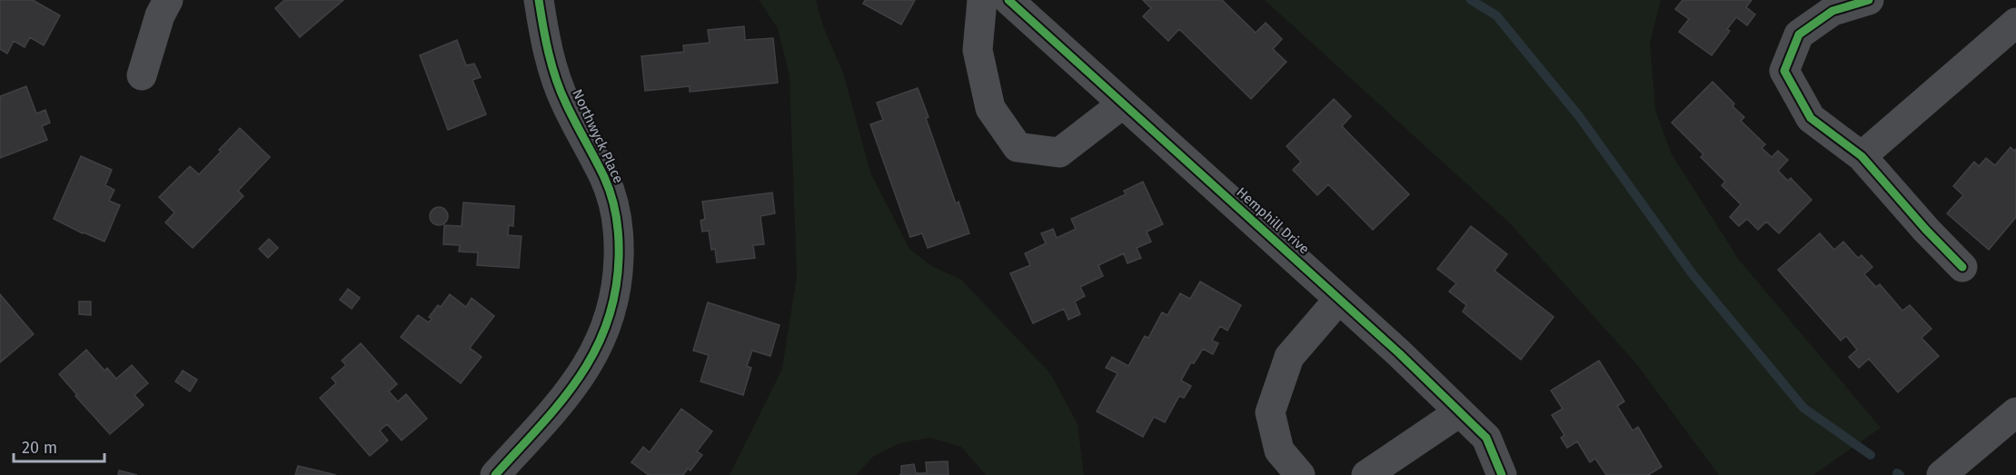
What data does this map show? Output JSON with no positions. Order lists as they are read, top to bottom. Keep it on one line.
{"streets":{"street":["Northwyck Place","Hemphill Drive"]},"scale_bar":"20 m"}
